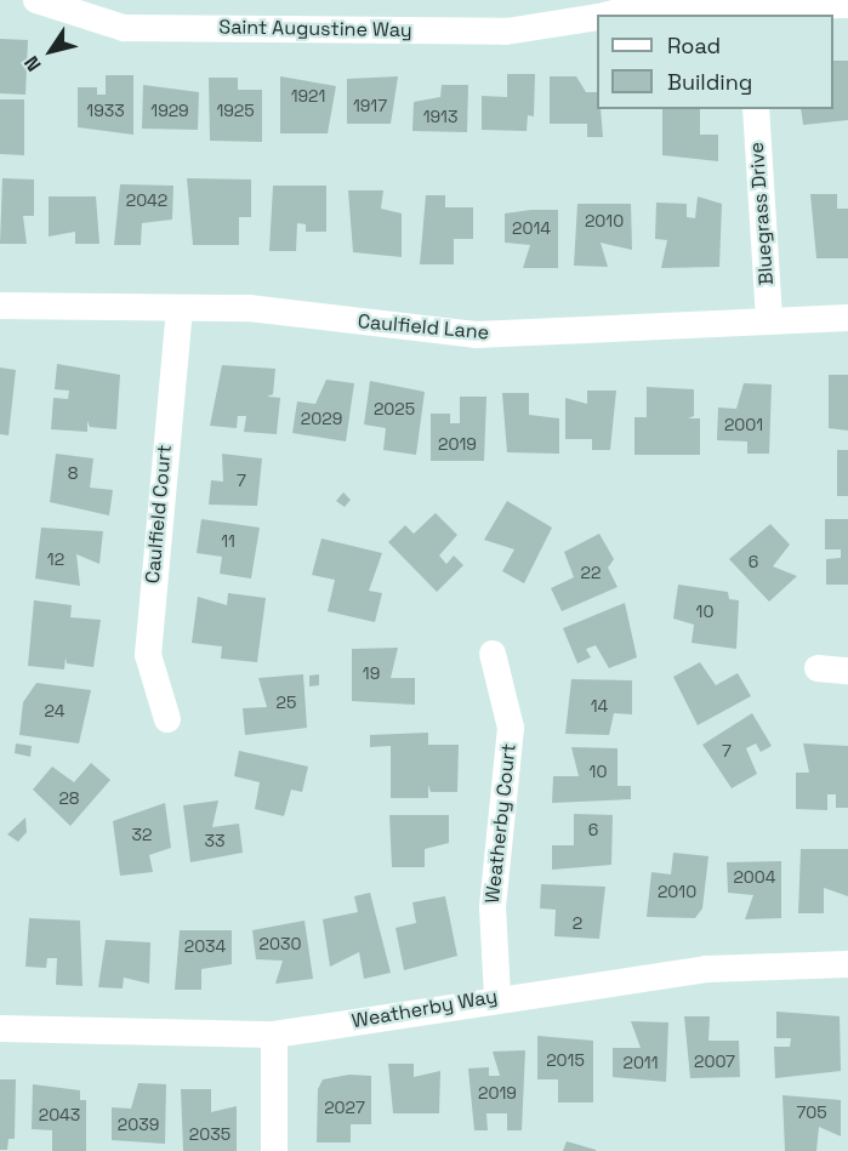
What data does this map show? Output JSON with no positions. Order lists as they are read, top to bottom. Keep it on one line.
{"streets":{"street":["Saint Augustine Way","Bluegrass Drive","Caulfield Lane","Caulfield Court","Weatherby Court","Weatherby Way"]},"crossings":[["Bluegrass Drive","Caulfield Lane"],["Caulfield Lane","Caulfield Court"],["Weatherby Court","Weatherby Way"]],"house_numbers":["1921","1917","1933","1929","1925","1913","2042","2010","2014","2025","2029","2001","2019","8","7","11","12","6","22","10","19","25","14","24","7","10","28","6","32","33","2004","2010","2","2030","2034","2015","2007","2011","2019","2027","705","2043","2039","2035"],"legend":["Road","Building"],"north":"bottom left"}
